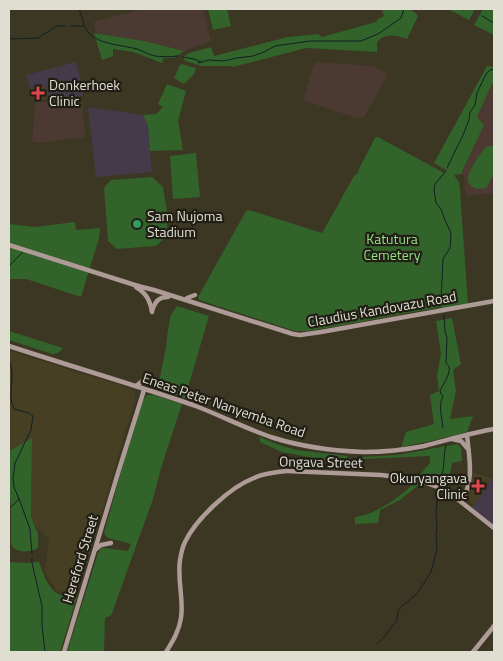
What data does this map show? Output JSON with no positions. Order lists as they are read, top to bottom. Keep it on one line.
{"streets":{"street":["Claudius Kandovazu Road","Eneas Peter Nanyemba Road","Ongava Street","Hereford Street"]},"crossings":[["Eneas Peter Nanyemba Road","Hereford Street"]],"parks":["Katutura Cemetery"],"places":{"health":["Donkerhoek Clinic","Okuryangava Clinic"],"other":["Sam Nujoma Stadium"]}}
